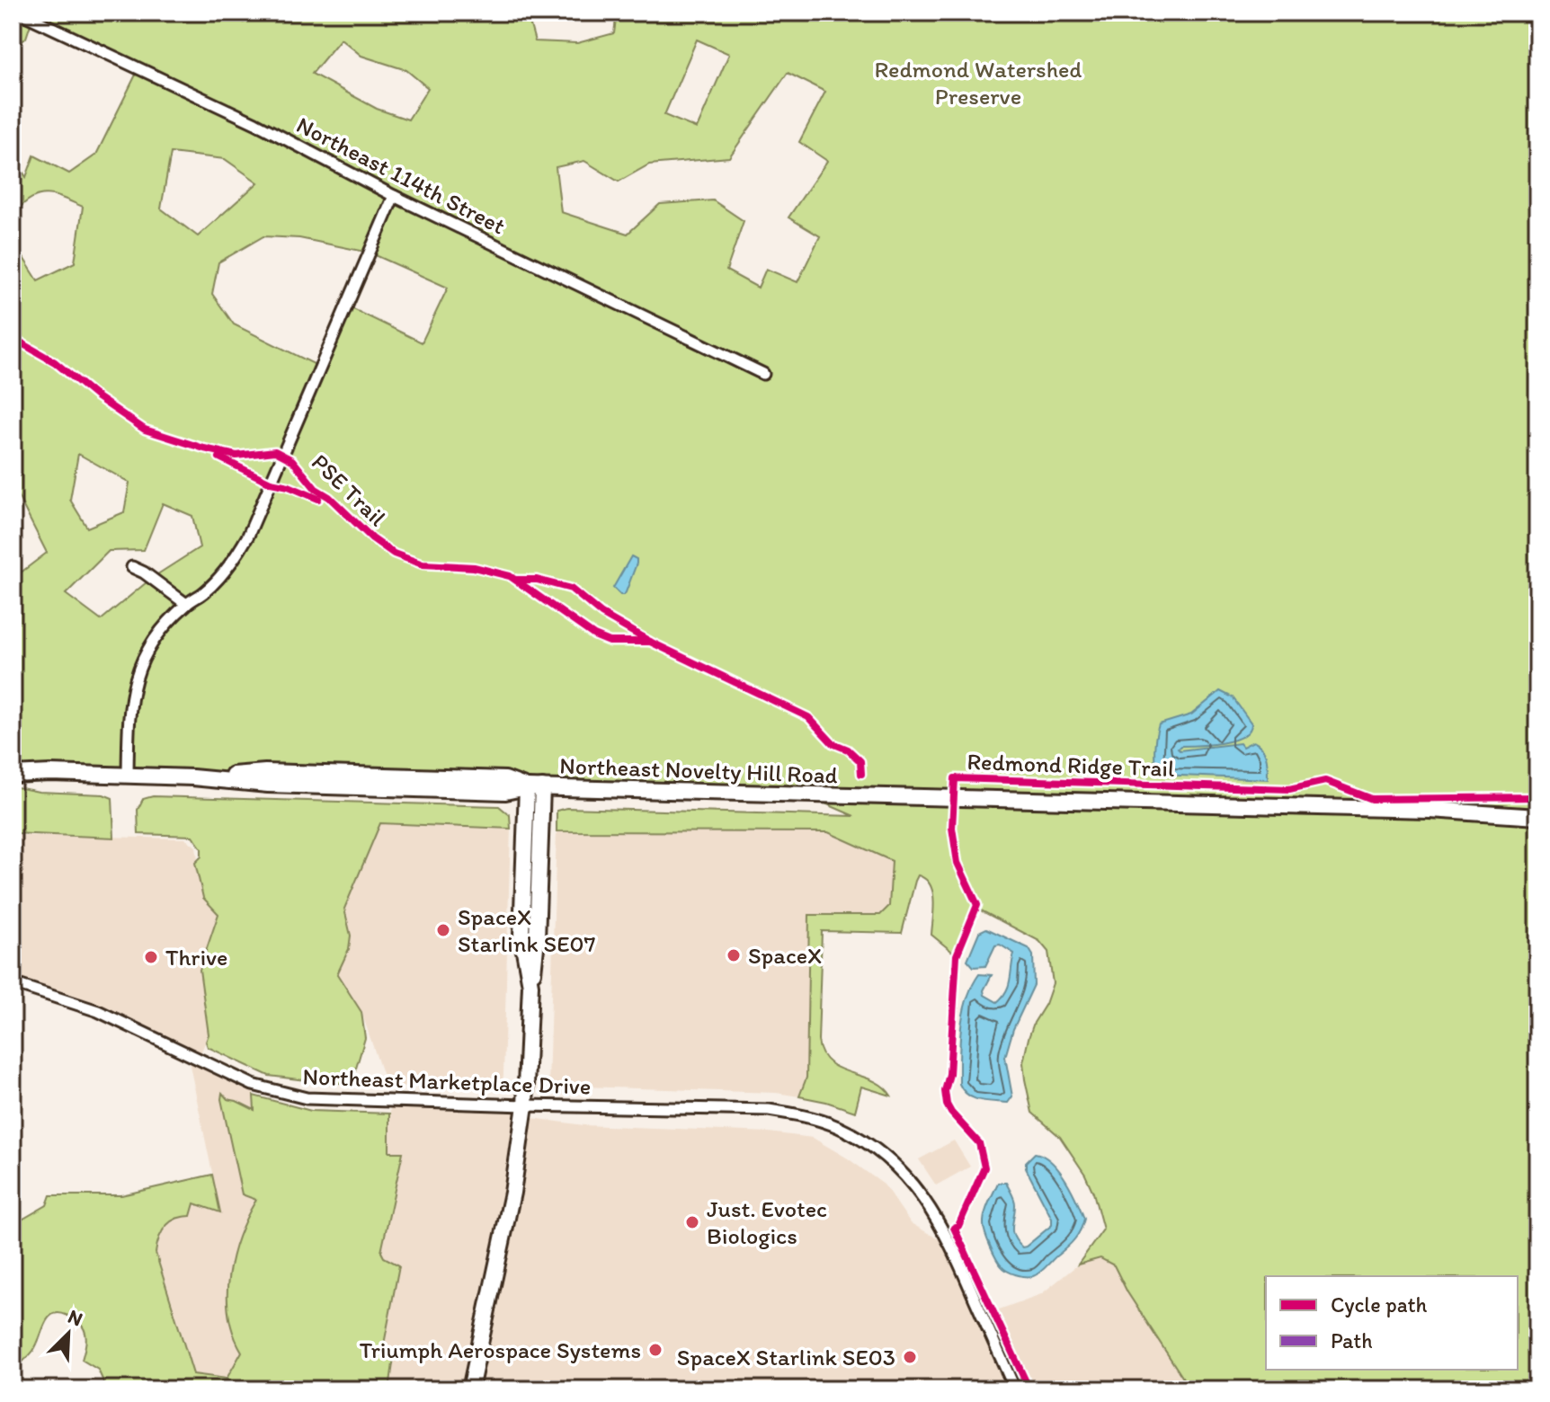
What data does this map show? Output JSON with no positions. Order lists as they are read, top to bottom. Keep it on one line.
{"streets":{"main road":["Northeast Novelty Hill Road"],"street":["Northeast 114th Street","Northeast Marketplace Drive"],"cycle path":["PSE Trail","Redmond Ridge Trail"]},"parks":["Redmond Watershed Preserve"],"places":["SpaceX Starlink SE07","SpaceX","Thrive","Just. Evotec Biologics","Triumph Aerospace Systems","SpaceX Starlink SE03"],"legend":["Cycle path","Path"],"north":"top right"}
